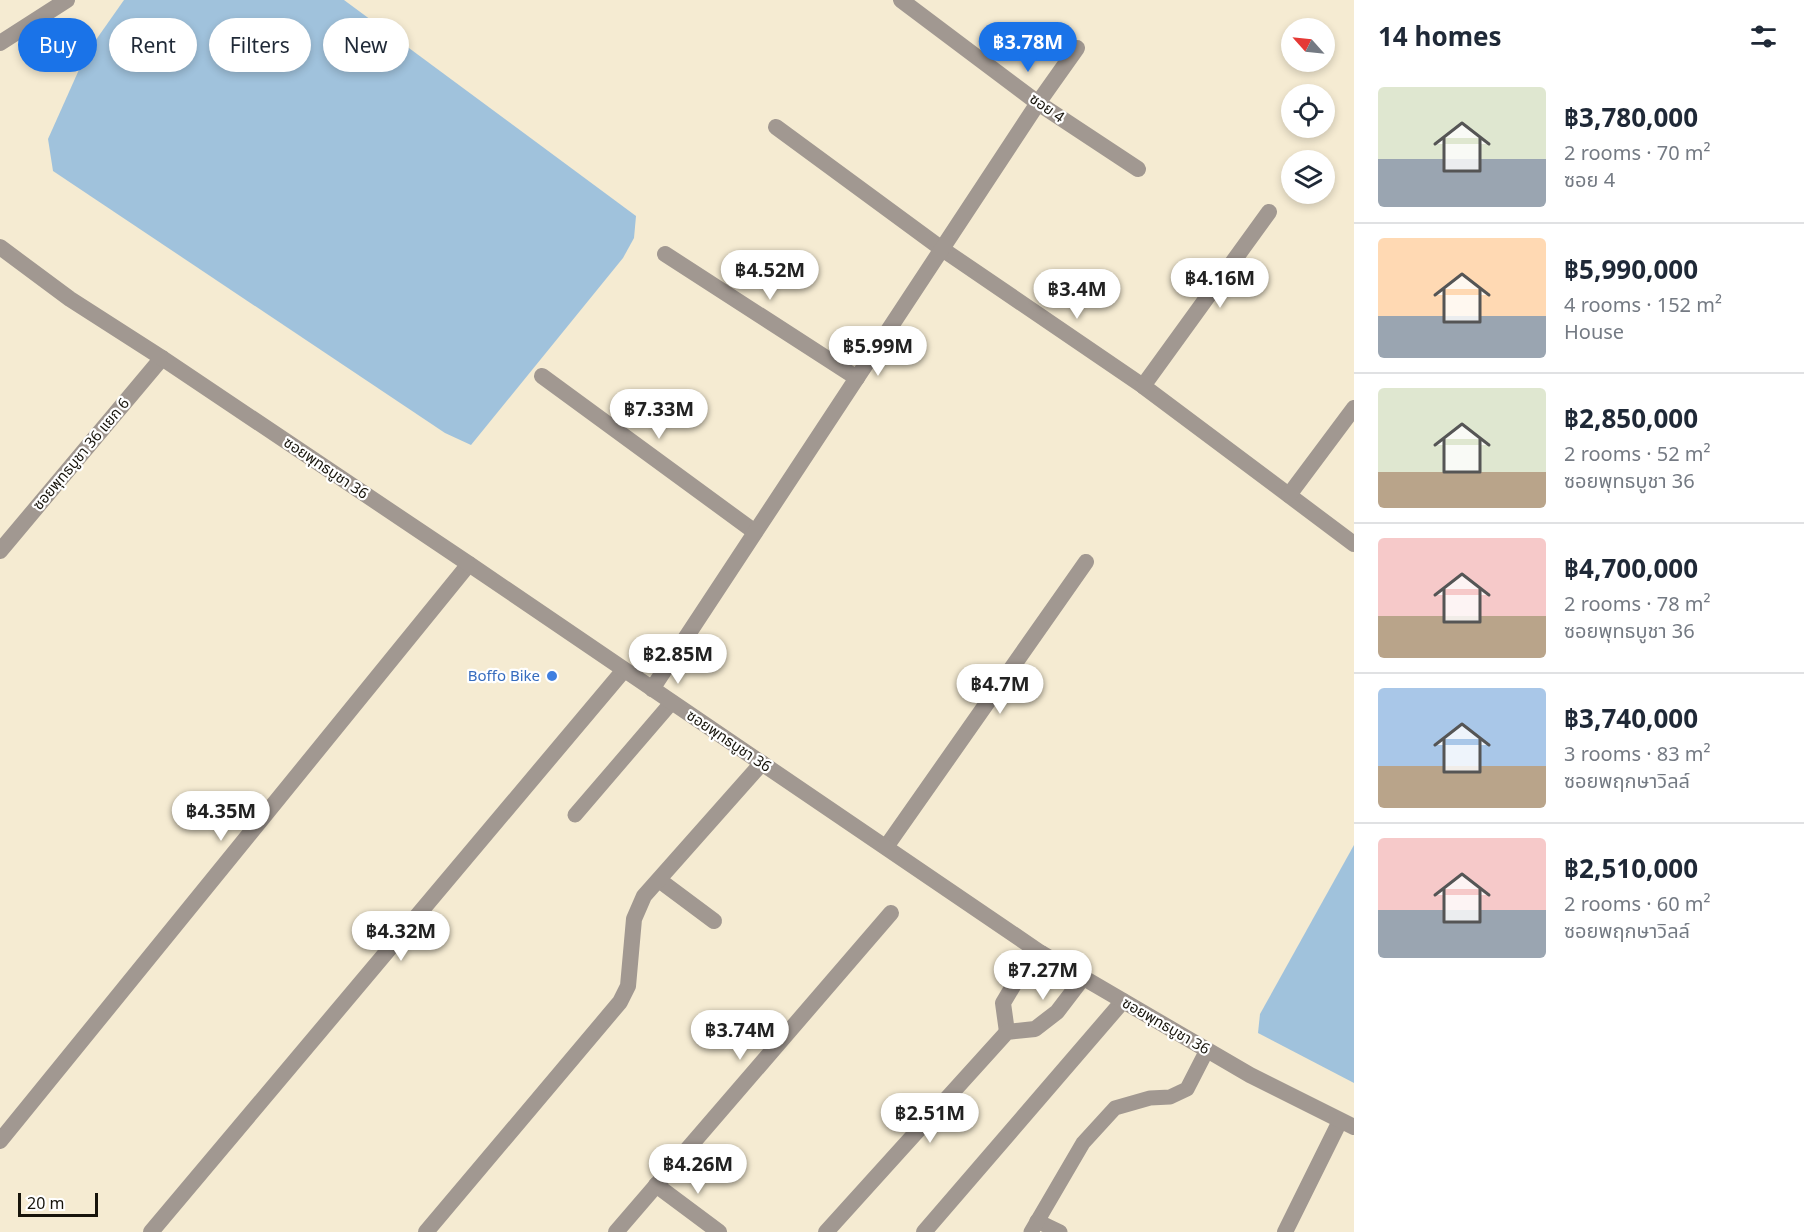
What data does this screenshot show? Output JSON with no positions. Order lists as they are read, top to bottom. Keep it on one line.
{"streets":{"street":["ซอย 4","ซอยพุทธบูชา 36 แยก 6","ซอยพุทธบูชา 36"]},"crossings":[["ซอยพุทธบูชา 36 แยก 6","ซอยพุทธบูชา 36"]],"places":["Boffo Bike"],"scale_bar":"20 m","north":"top left","page":{"heading":"14 homes","chip":["Buy","Rent","Filters","New"],"price":["฿3.78M","฿4.52M","฿4.16M","฿3.4M","฿5.99M","฿7.33M","฿2.85M","฿4.7M","฿4.35M","฿4.32M","฿7.27M","฿3.74M","฿2.51M","฿4.26M"],"list":[{"name":"฿3,780,000","note":"2 rooms · 70 m² · ซอย 4"},{"name":"฿5,990,000","note":"4 rooms · 152 m² · House"},{"name":"฿2,850,000","note":"2 rooms · 52 m² · ซอยพุทธบูชา 36"},{"name":"฿4,700,000","note":"2 rooms · 78 m² · ซอยพุทธบูชา 36"},{"name":"฿3,740,000","note":"3 rooms · 83 m² · ซอยพฤกษาวิลล์"},{"name":"฿2,510,000","note":"2 rooms · 60 m² · ซอยพฤกษาวิลล์"}],"scale":"20 m"}}
